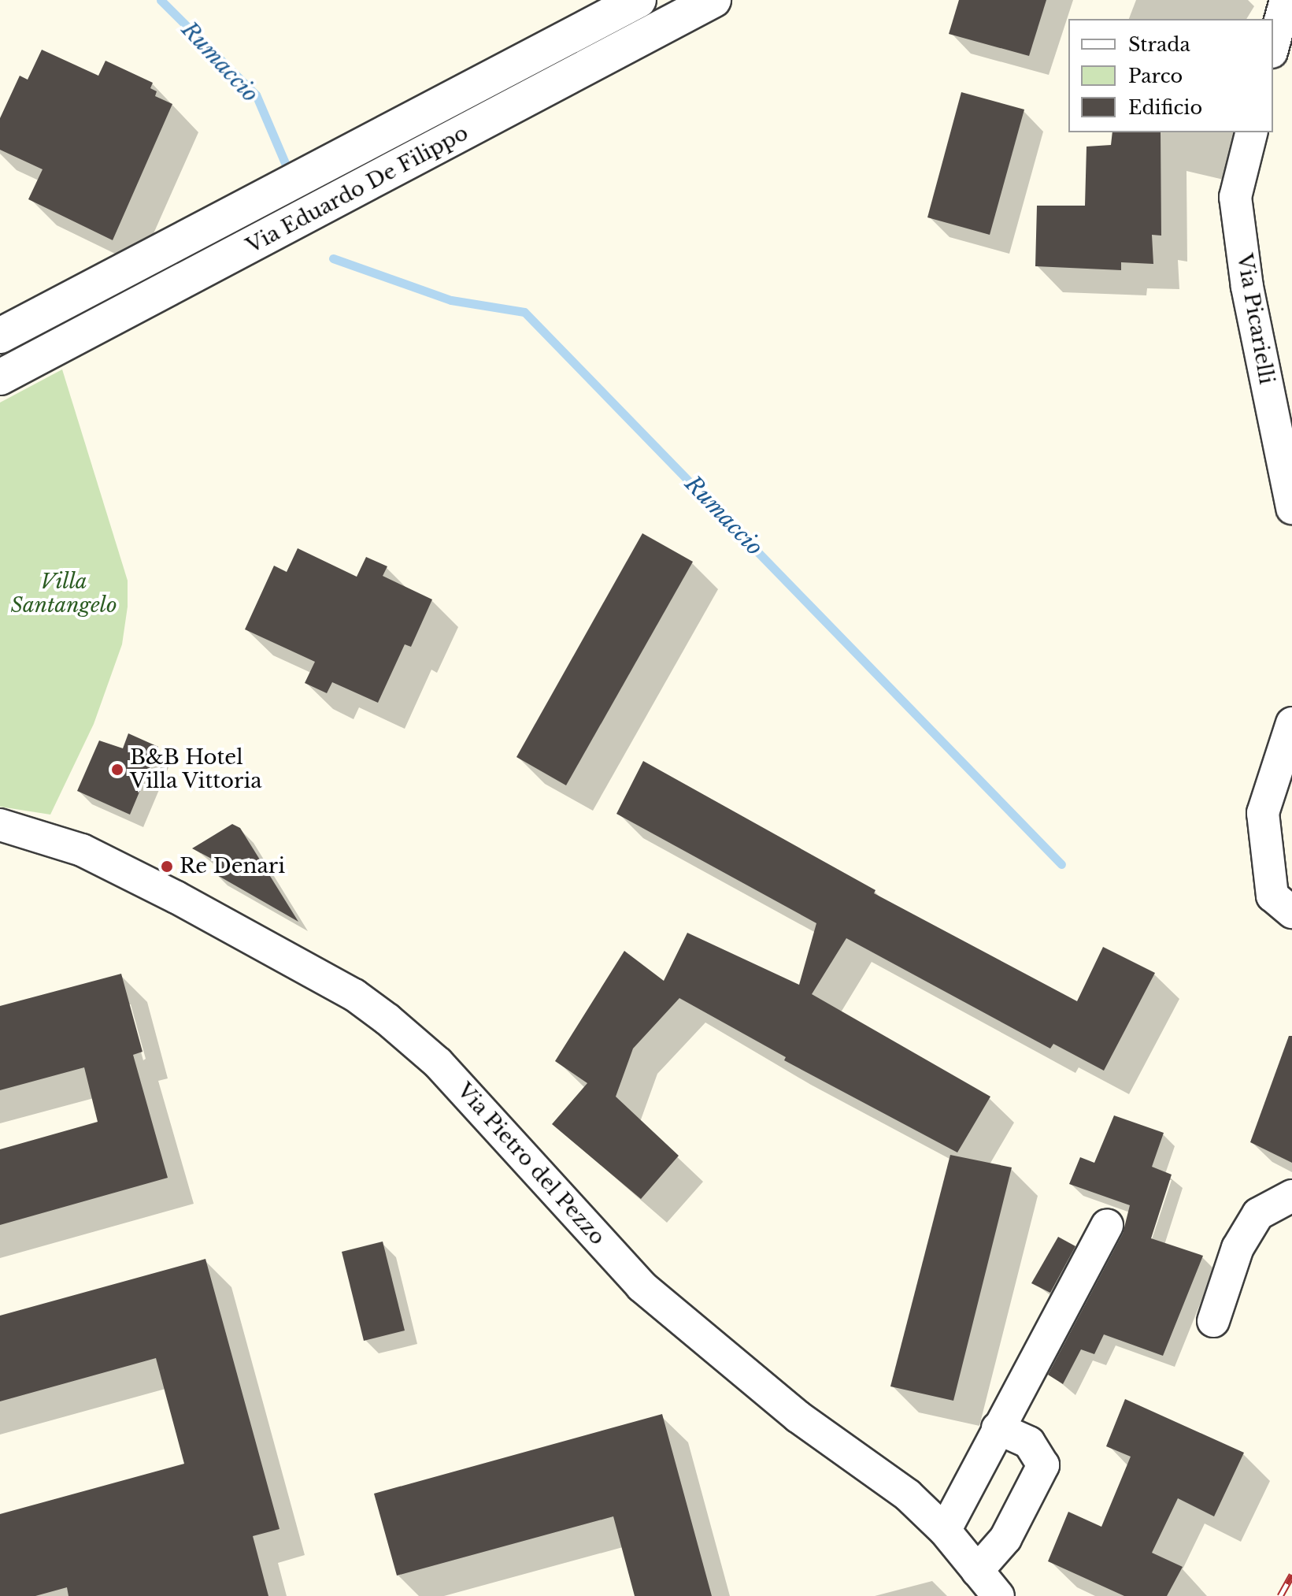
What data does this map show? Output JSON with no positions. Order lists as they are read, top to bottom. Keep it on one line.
{"streets":{"street":["Via Eduardo De Filippo","Via Picarielli","Via Pietro del Pezzo"]},"water":["Rumaccio"],"parks":["Villa Santangelo"],"places":["B&B Hotel Villa Vittoria","Re Denari"],"legend":["Strada","Parco","Edificio"]}
